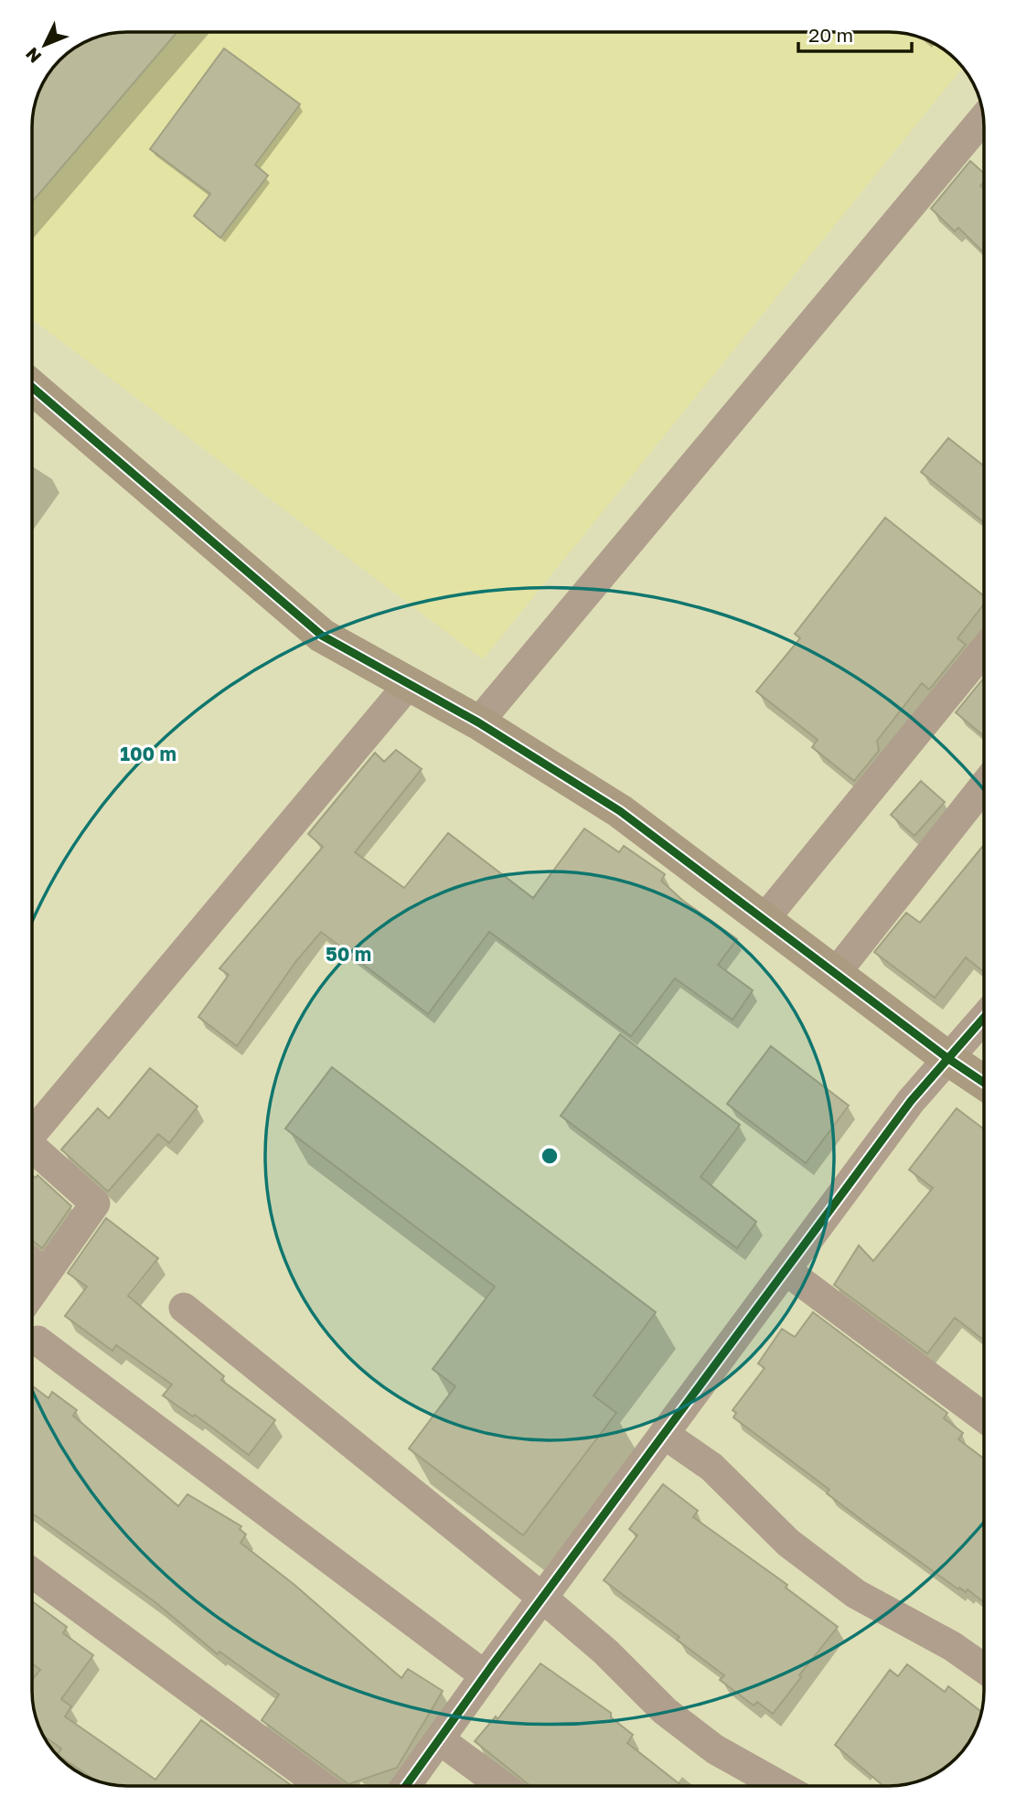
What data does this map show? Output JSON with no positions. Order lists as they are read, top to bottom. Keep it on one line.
{"scale_bar":"20 m","north":"bottom left","rings":["100 m","50 m"]}
